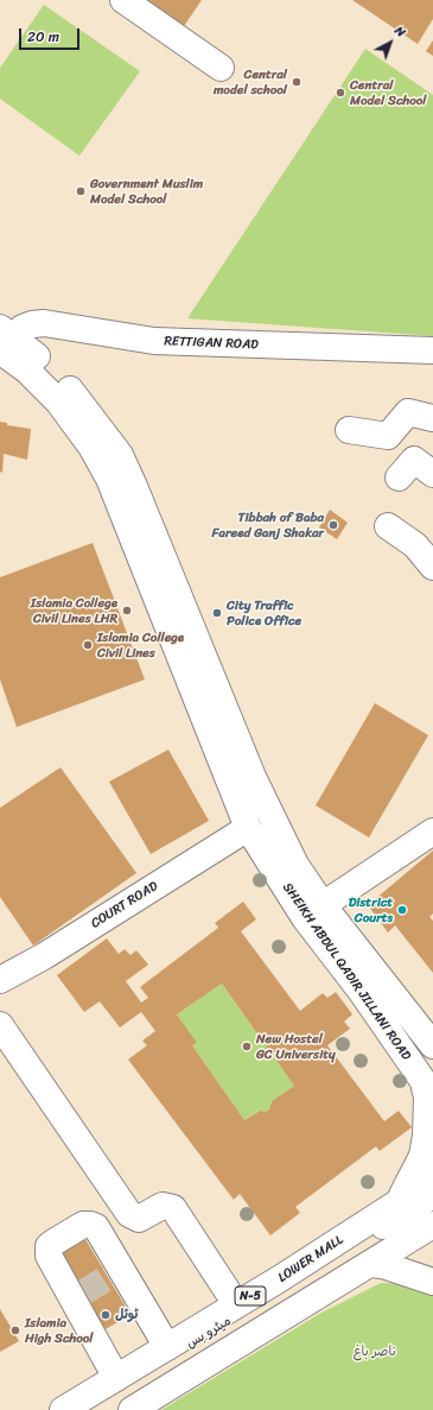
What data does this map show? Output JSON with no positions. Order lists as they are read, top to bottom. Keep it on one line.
{"streets":{"main road":["RETTIGAN ROAD","COURT ROAD","SHEIKH ABDUL QADIR JILLANI ROAD","LOWER MALL","N-5","میٹرو بس"]},"crossings":[["RETTIGAN ROAD","SHEIKH ABDUL QADIR JILLANI ROAD"],["COURT ROAD","SHEIKH ABDUL QADIR JILLANI ROAD"]],"parks":["ناصر باغ"],"places":["Central model school","Central Model School","Government Muslim Model School","Tibbah of Baba Fareed Ganj Shakar","Islamia College Civil Lines LHR","City Traffic Police Office","Islamia College Civil Lines","District Courts","New Hostel GC University","ٹوٹل","Islamia High School"],"scale_bar":"20 m","north":"top right"}
